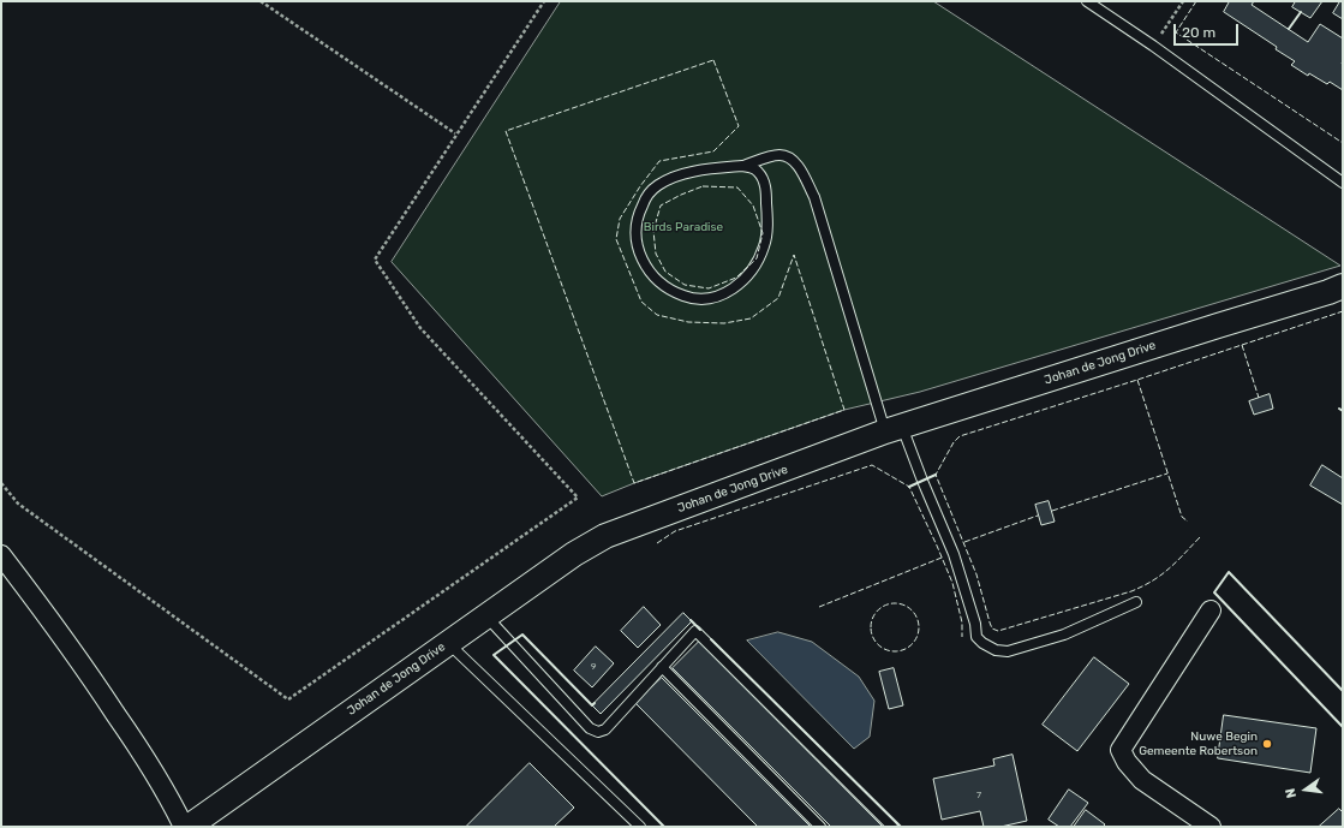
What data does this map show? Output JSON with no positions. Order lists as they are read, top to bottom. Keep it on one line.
{"streets":{"street":["Johan de Jong Drive"]},"parks":["Birds Paradise"],"places":["Nuwe Begin Gemeente Robertson"],"house_numbers":["9","7"],"scale_bar":"20 m","north":"left"}
